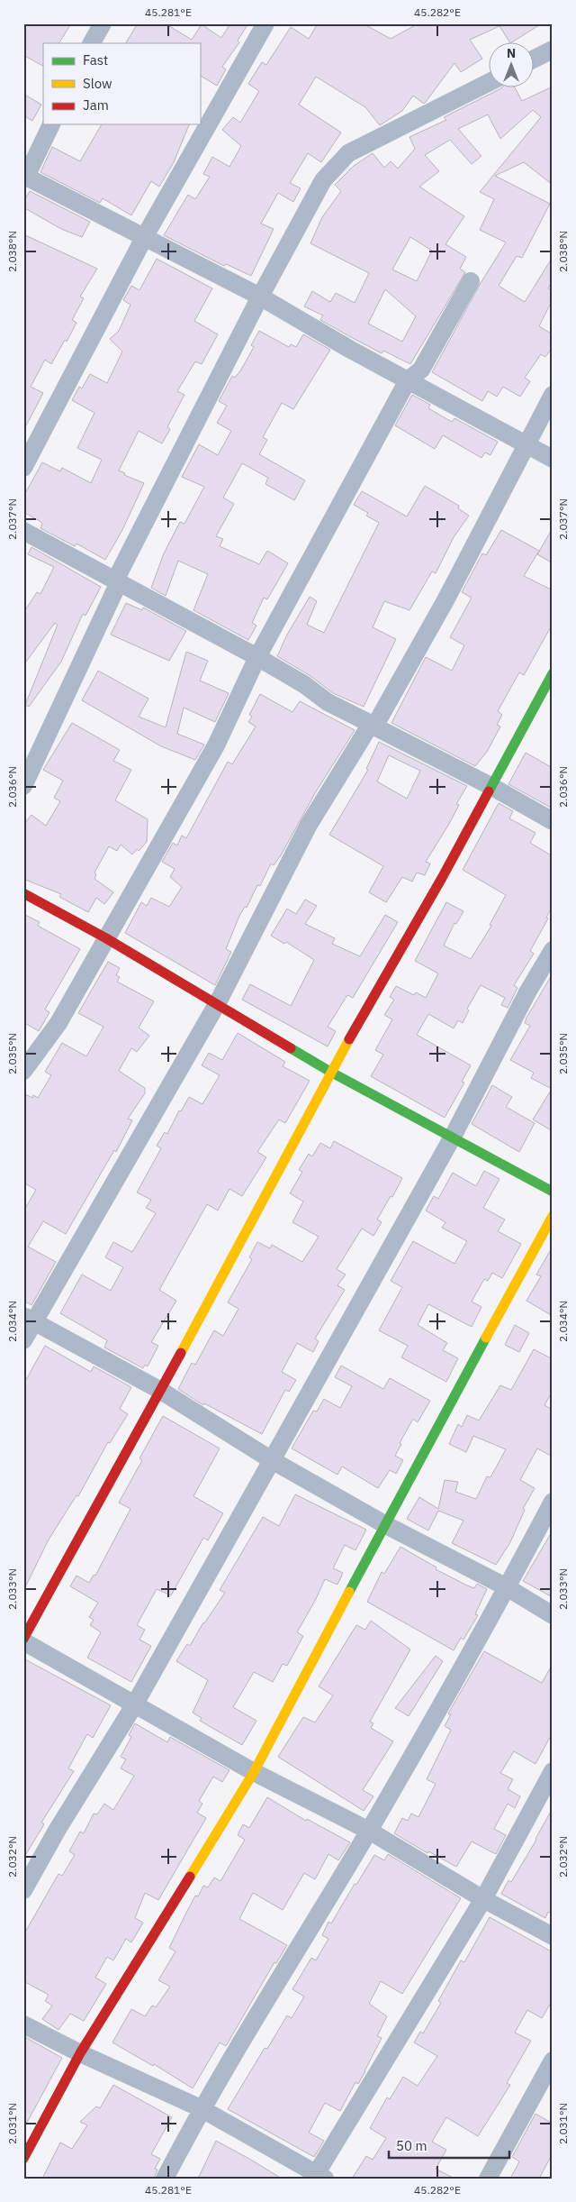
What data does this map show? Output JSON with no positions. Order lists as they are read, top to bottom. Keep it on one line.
{"legend":["Fast","Slow","Jam"],"scale_bar":"50 m","north":"top","coordinates":["45.281°E","45.282°E","2.038°N","2.037°N","2.036°N","2.035°N","2.034°N","2.033°N","2.032°N","2.031°N"]}
